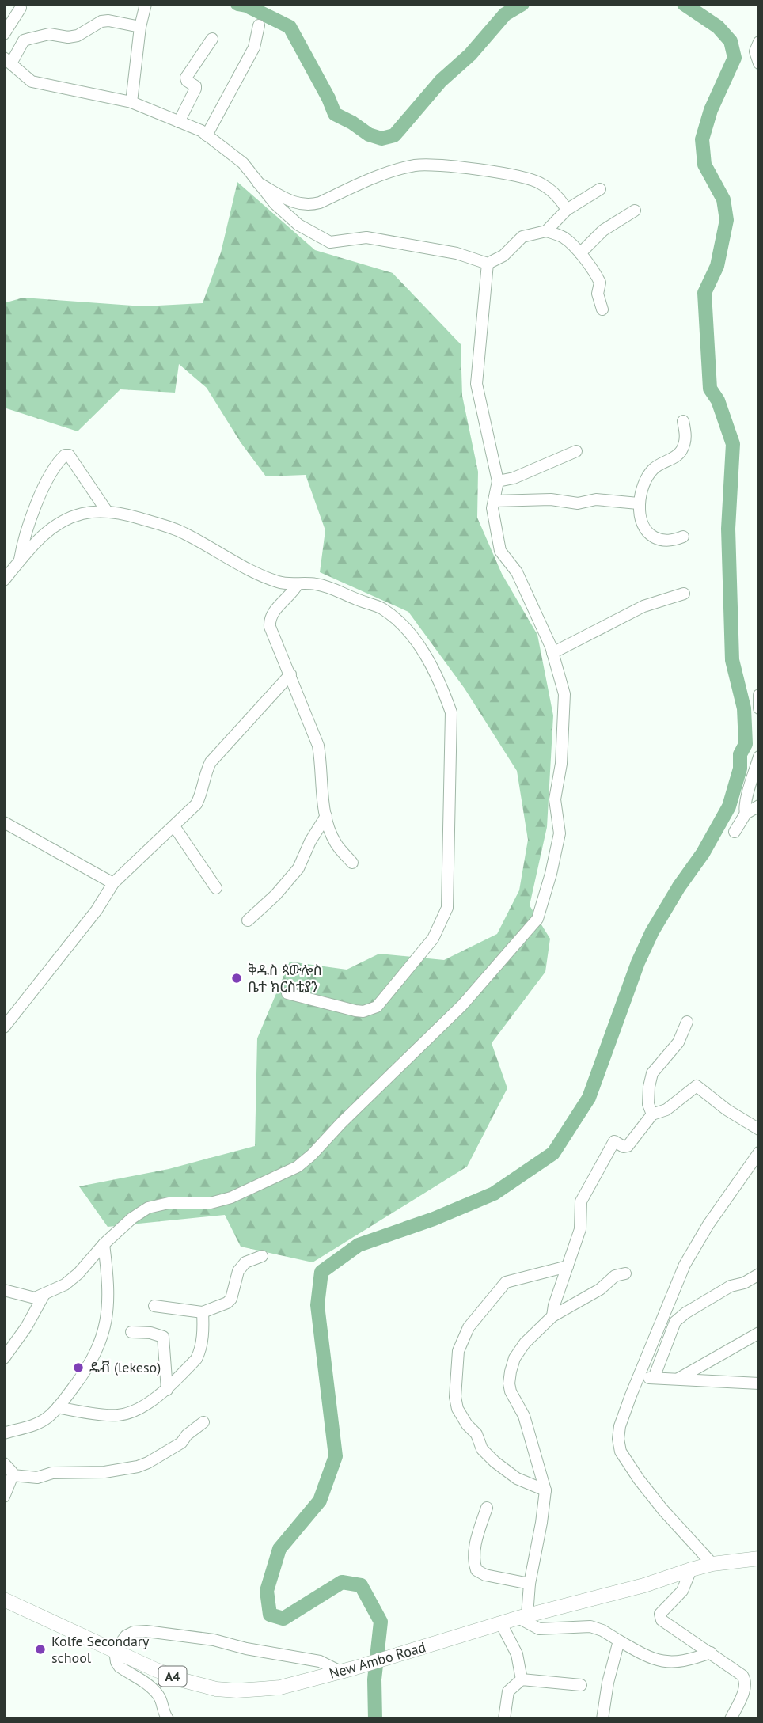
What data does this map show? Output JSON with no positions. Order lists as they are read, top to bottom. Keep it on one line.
{"streets":{"main road":["New Ambo Road","A4"]},"places":["ቅዱስ ጳውሎስ ቤተ ክርስቲያን","ዴቭ (lekeso)","Kolfe Secondary school"]}
